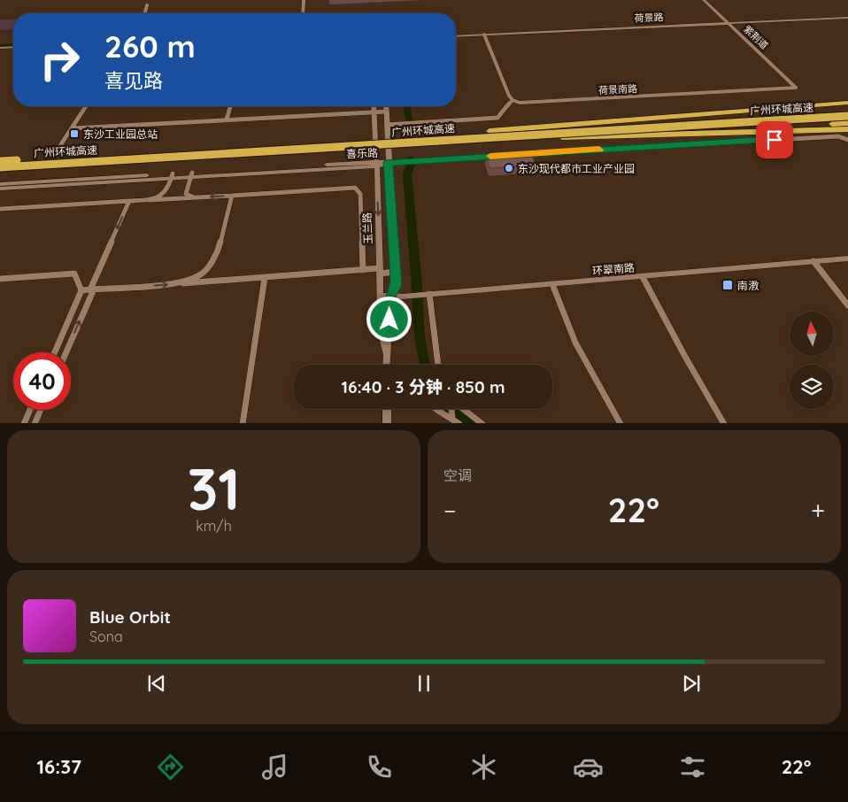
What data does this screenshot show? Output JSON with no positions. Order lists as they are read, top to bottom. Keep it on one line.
{"streets":{"highway":["广州环城高速"],"street":["荷景路","紫荆道","荷景南路","喜乐路","玉兰路","环翠南路"]},"crossings":[["荷景路","紫荆道"],["紫荆道","荷景南路"],["喜乐路","玉兰路"],["玉兰路","环翠南路"]],"places":{"transit":["东沙工业园总站","南漖"],"other":["东沙现代都市工业产业园"]},"north":"top","page":{"turn":["260 m","喜见路"],"limit":"40","trip":"16:40 · 3 分钟 · 850 m","tile":[["31","km/h"],"空调"],"heat":["−","22°","+"],"song":["Blue Orbit","Sona"],"tabs":["16:37","22°"]}}
